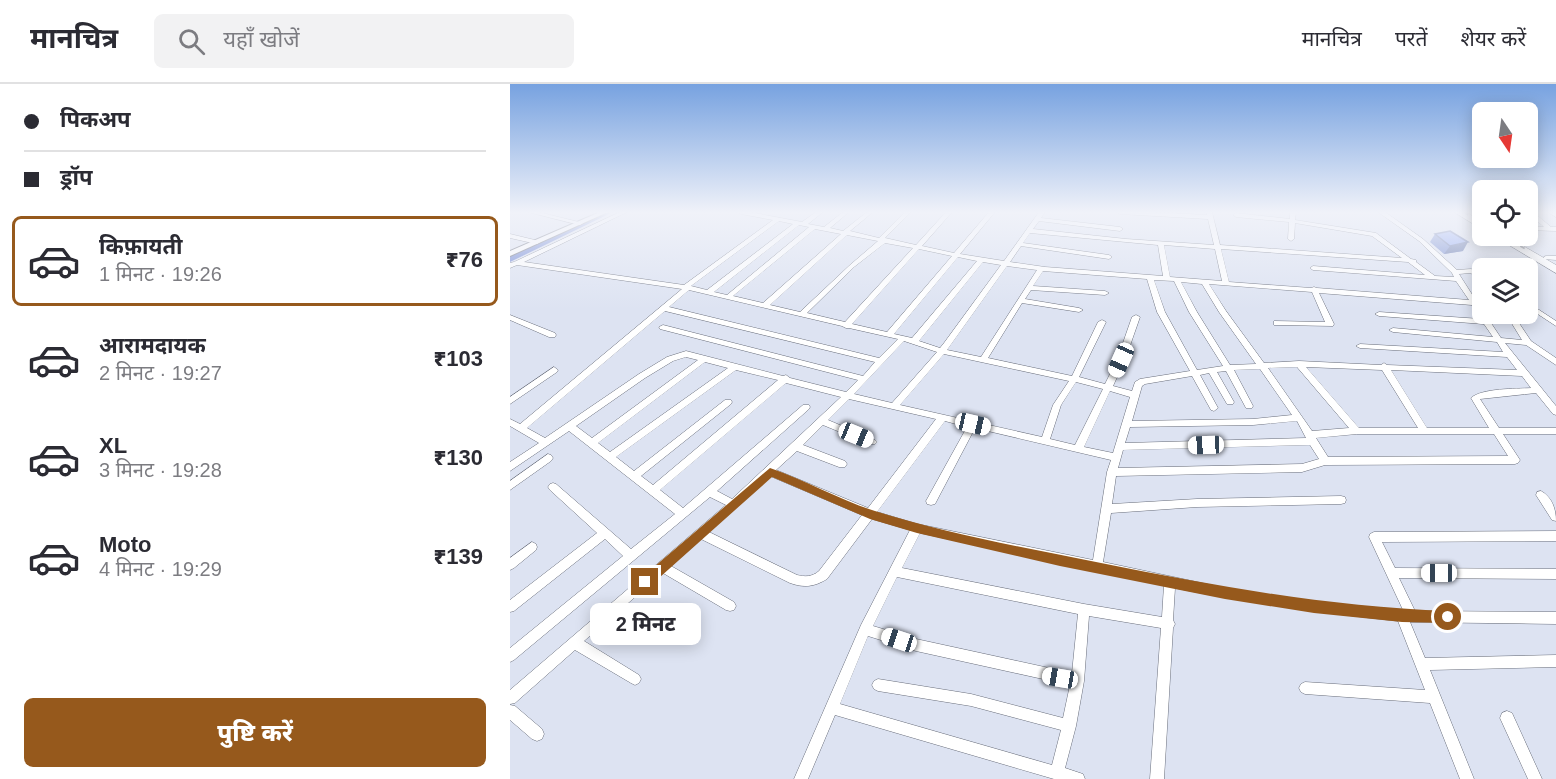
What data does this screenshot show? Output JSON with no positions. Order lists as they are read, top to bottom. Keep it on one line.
{"north":"bottom","page":{"header":"मानचित्र","search":"यहाँ खोजें","nav":["मानचित्र","परतें","शेयर करें"],"banner":["पिकअप","ड्रॉप"],"list":[{"name":"किफ़ायती","note":"1 मिनट · 19:26","value":"₹76"},{"name":"आरामदायक","note":"2 मिनट · 19:27","value":"₹103"},{"name":"XL","note":"3 मिनट · 19:28","value":"₹130"},{"name":"Moto","note":"4 मिनट · 19:29","value":"₹139"}],"bubble":"2 मिनट","buttons":"पुष्टि करें"}}
